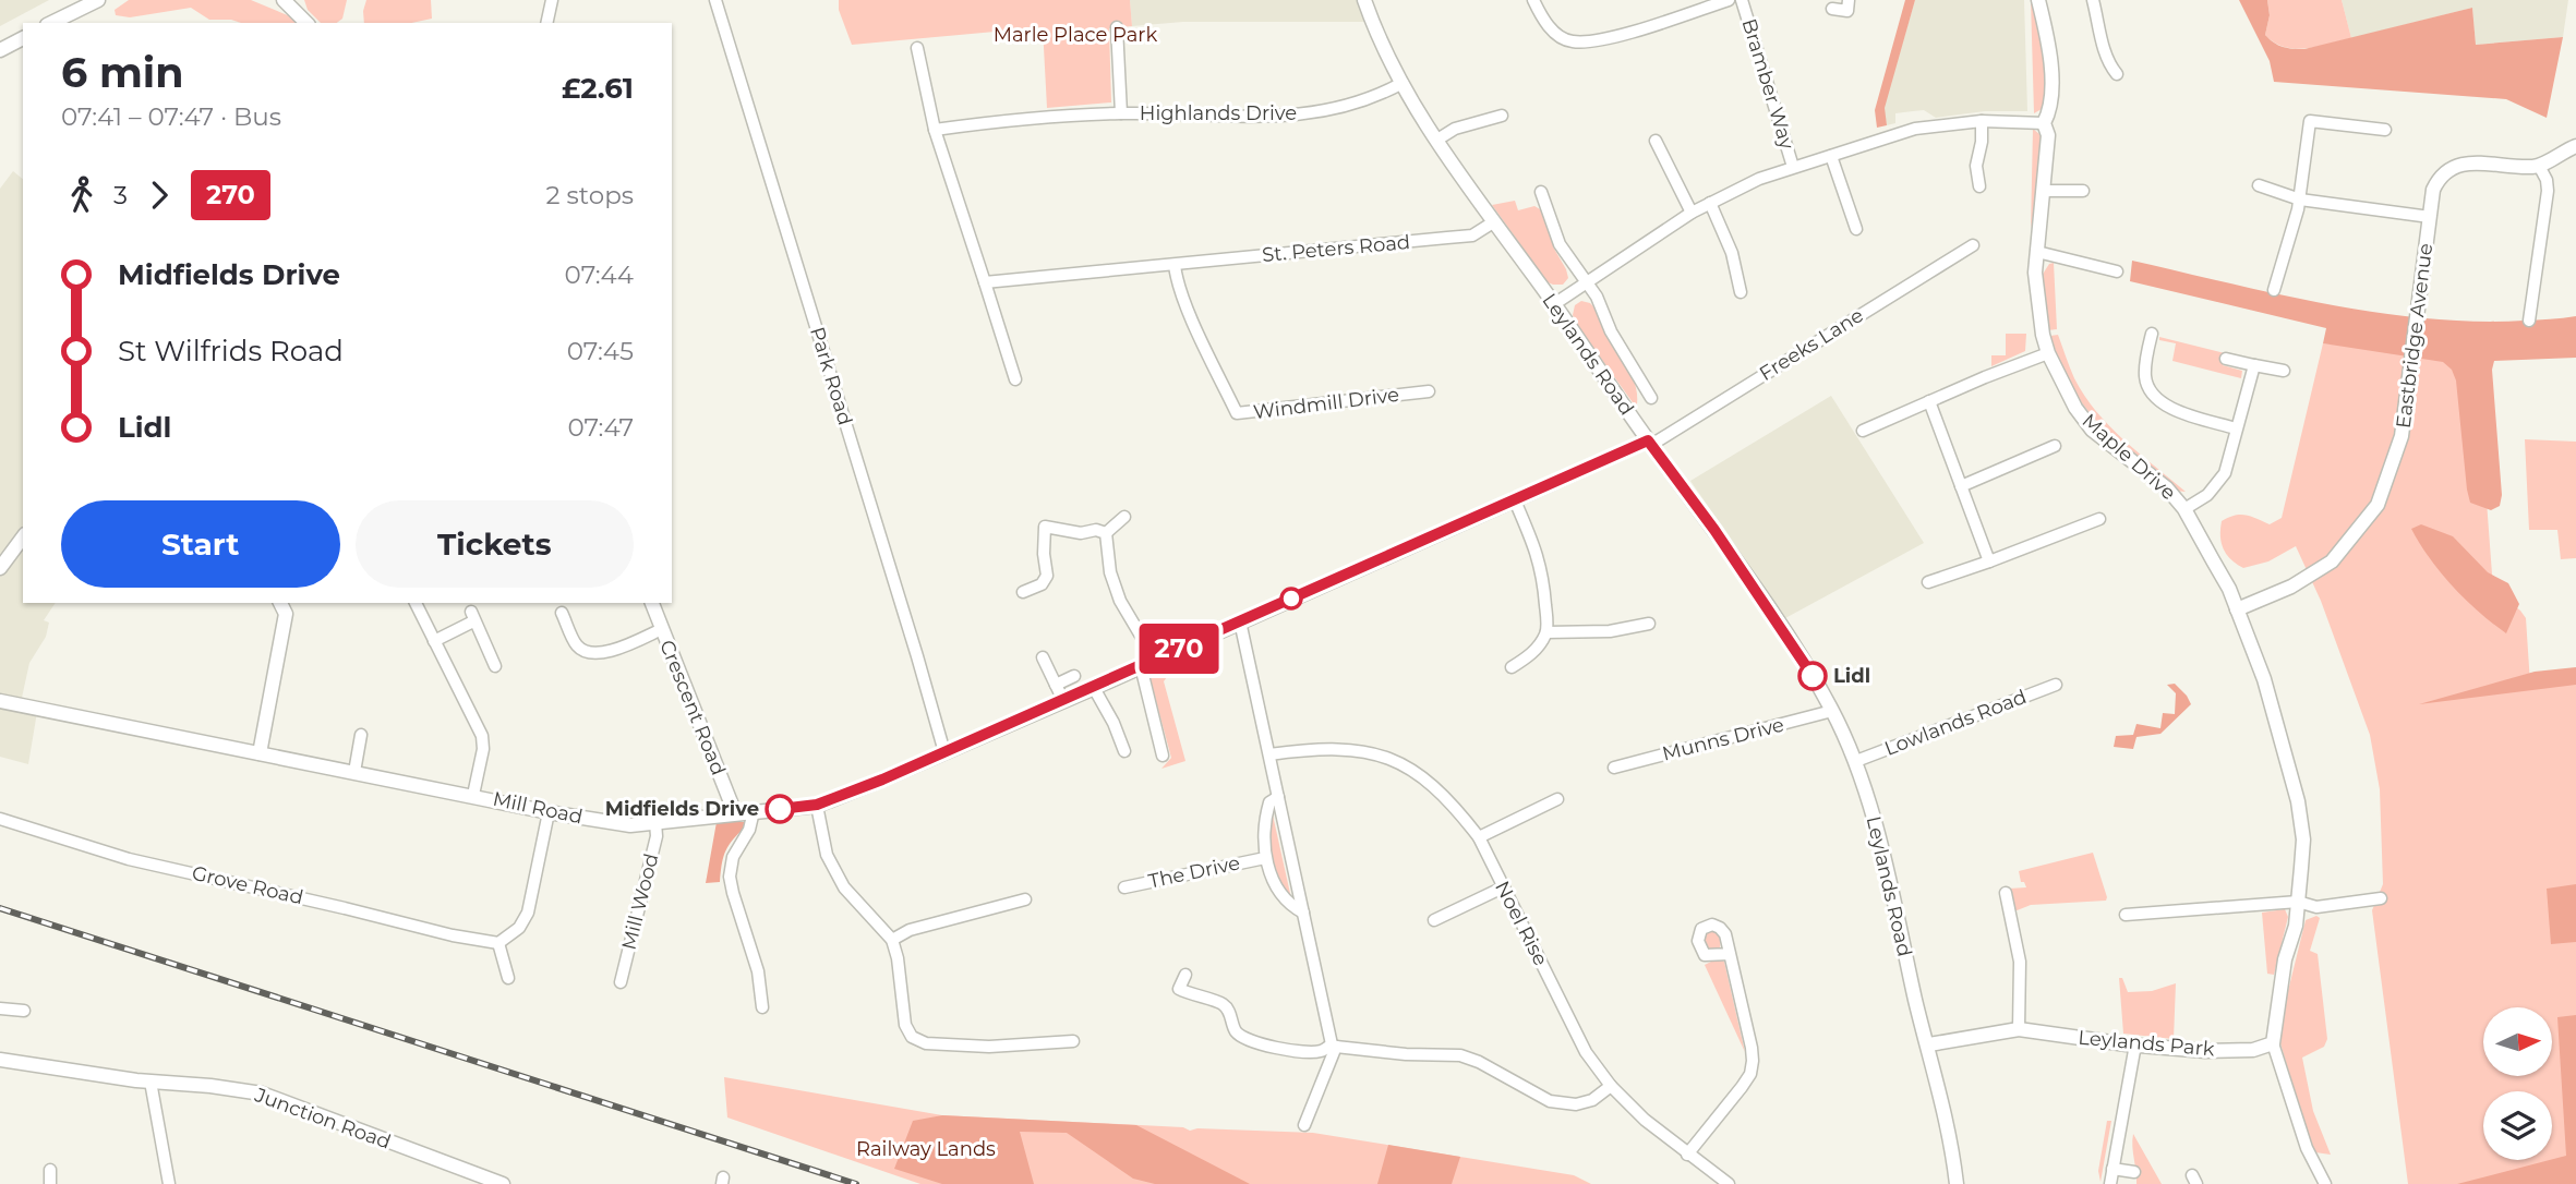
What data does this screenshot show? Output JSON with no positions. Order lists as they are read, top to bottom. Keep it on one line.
{"streets":{"street":["Bramber Way","Highlands Drive","St. Peters Road","Eastbridge Avenue","Freeks Lane","Leylands Road","Park Road","Windmill Drive","Maple Drive","Crescent Road","Lowlands Road","Munns Drive","Mill Road","The Drive","Grove Road","Mill Wood","Noel Rise","Leylands Park","Junction Road"]},"crossings":[["Highlands Drive","Leylands Road"],["St. Peters Road","Leylands Road"],["St. Peters Road","Windmill Drive"],["Eastbridge Avenue","Maple Drive"],["Freeks Lane","Leylands Road"],["Freeks Lane","Mill Road"],["Leylands Road","Lowlands Road"],["Leylands Road","Munns Drive"],["Leylands Road","Mill Road"],["Leylands Road","Leylands Park"],["Park Road","Mill Road"],["Maple Drive","Leylands Park"],["Crescent Road","Mill Road"],["Mill Road","Mill Wood"]],"parks":["Marle Place Park","Railway Lands"],"places":["Lidl","Midfields Drive"],"lines":["bus line 270"],"north":"right","page":{"on_map":"270","heading":["6 min","07:41 – 07:47 · Bus","£2.61"],"legs":["3","270","2 stops"],"list":[{"name":"Midfields Drive","value":"07:44"},{"name":"St Wilfrids Road","value":"07:45"},{"name":"Lidl","value":"07:47"}],"buttons":["Start","Tickets"]}}
